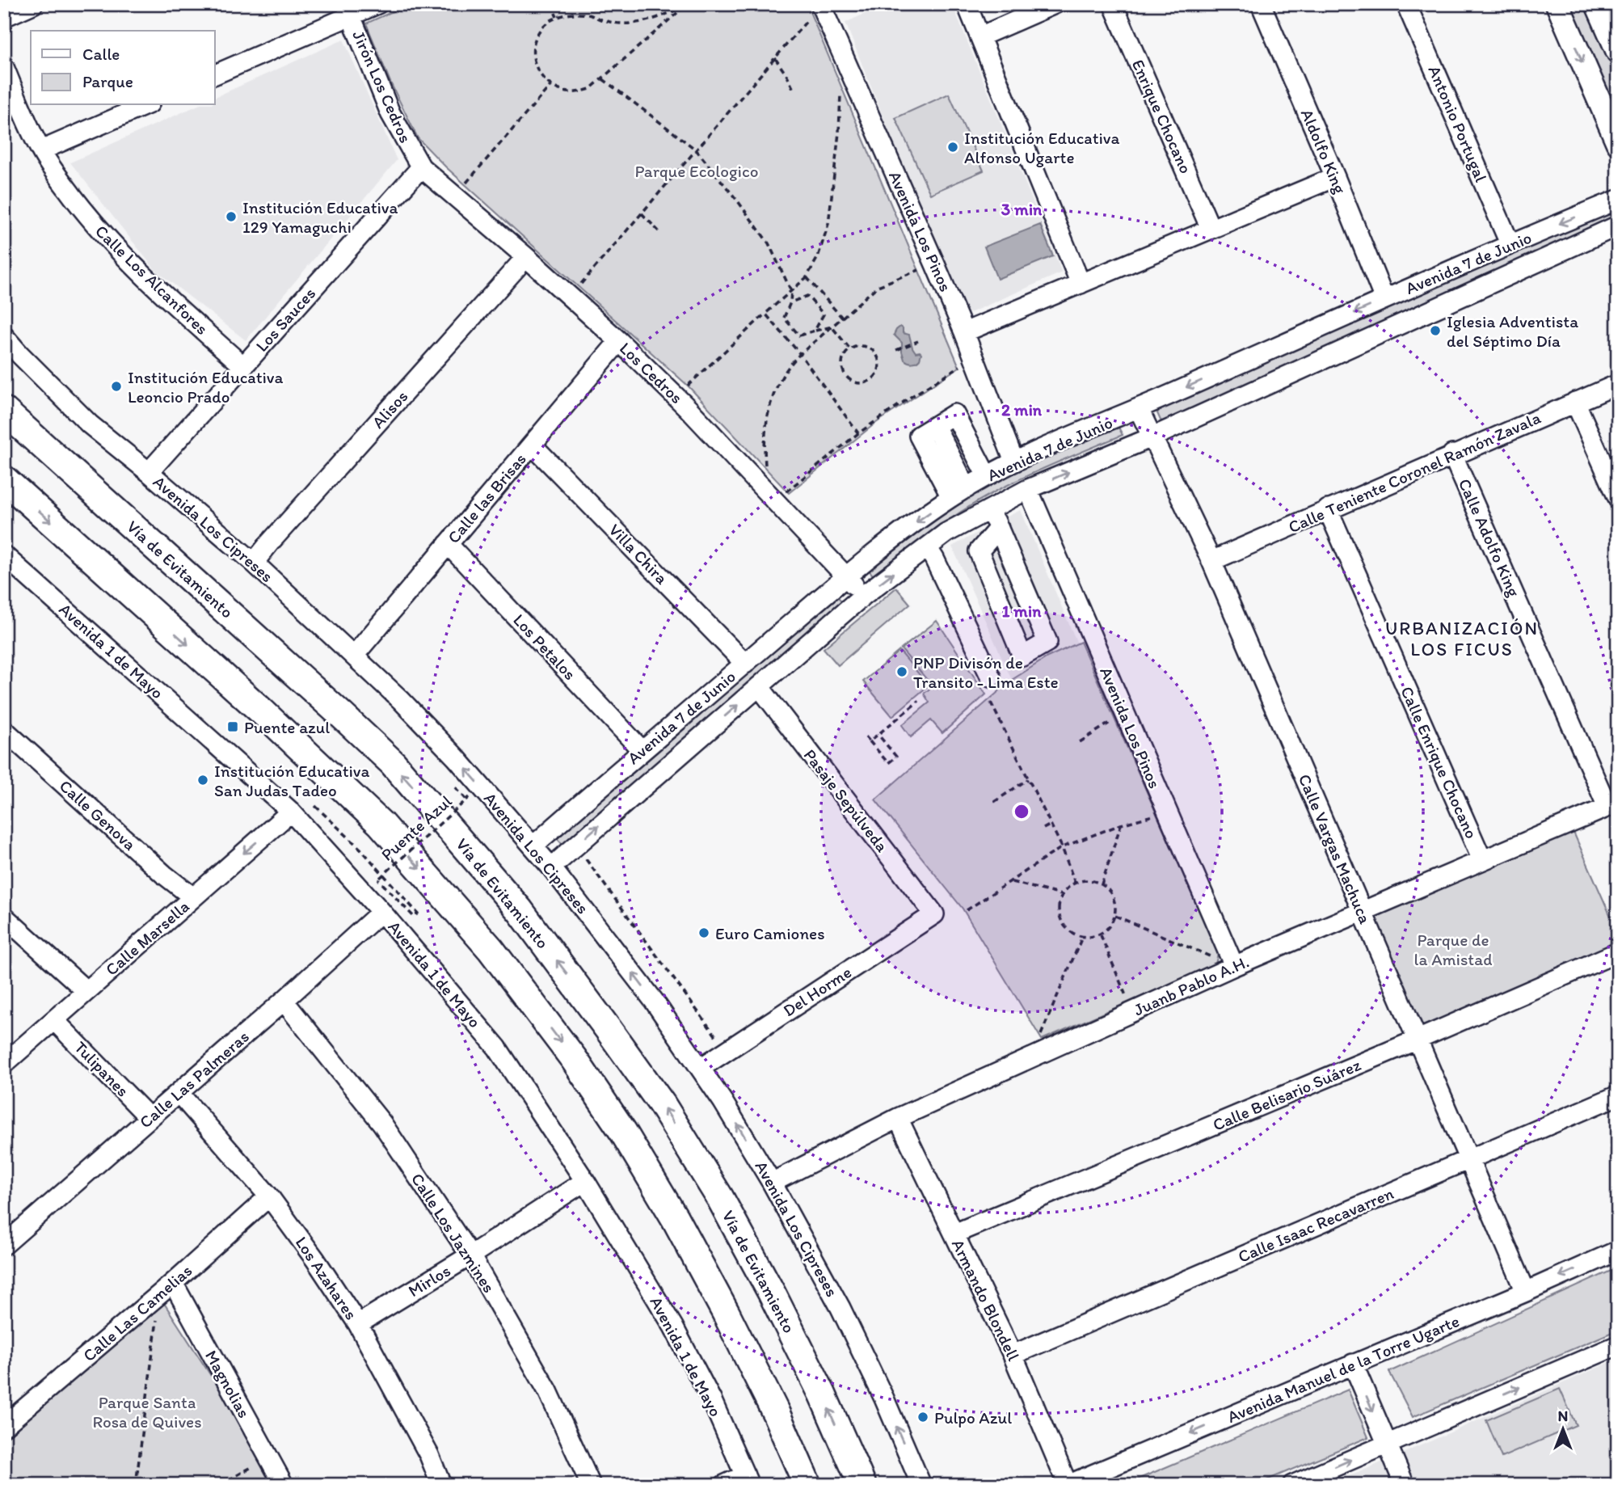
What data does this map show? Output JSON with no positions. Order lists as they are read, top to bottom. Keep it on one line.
{"streets":{"highway":["Vía de Evitamiento"],"street":["Jirón Los Cedros","Enrique Chocano","Antonio Portugal","Aldolfo King","Avenida Los Pinos","Avenida 7 de Junio","Calle Los Alcanfores","Los Sauces","Los Cedros","Alisos","Calle Teniente Coronel Ramón Zavala","Calle las Brisas","Avenida Los Cipreses","Calle Adolfo King","Villa Chira","Los Petalos","Avenida 1 de Mayo","Calle Enrique Chocano","Pasaje Sepúlveda","Calle Genova","Calle Vargas Machuca","Calle Marsella","Juanb Pablo A.H.","Del Horme","Tulipanes","Calle Las Palmeras","Calle Belisario Suárez","Calle Isaac Recavarren","Calle Los Jazmines","Los Azahares","Mirlos","Armando Blondell","Calle Las Camelias","Avenida Manuel de la Torre Ugarte","Magnolias"],"path":["Puente Azul"]},"crossings":[["Jirón Los Cedros","Los Sauces"],["Jirón Los Cedros","Los Cedros"],["Antonio Portugal","Avenida 7 de Junio"],["Aldolfo King","Avenida 7 de Junio"],["Avenida Los Pinos","Avenida 7 de Junio"],["Avenida Los Pinos","Juanb Pablo A.H."],["Avenida 7 de Junio","Los Cedros"],["Avenida 7 de Junio","Avenida Los Cipreses"],["Avenida 7 de Junio","Villa Chira"],["Avenida 7 de Junio","Los Petalos"],["Avenida 7 de Junio","Pasaje Sepúlveda"],["Avenida 7 de Junio","Calle Vargas Machuca"],["Calle Los Alcanfores","Los Sauces"],["Los Sauces","Los Cedros"],["Los Sauces","Avenida Los Cipreses"],["Los Cedros","Alisos"],["Los Cedros","Calle las Brisas"],["Alisos","Avenida Los Cipreses"],["Calle Teniente Coronel Ramón Zavala","Calle Adolfo King"],["Calle Teniente Coronel Ramón Zavala","Calle Enrique Chocano"],["Calle Teniente Coronel Ramón Zavala","Calle Vargas Machuca"],["Calle las Brisas","Avenida Los Cipreses"],["Calle las Brisas","Villa Chira"],["Calle las Brisas","Los Petalos"],["Avenida Los Cipreses","Juanb Pablo A.H."],["Avenida Los Cipreses","Del Horme"],["Calle Adolfo King","Juanb Pablo A.H."],["Avenida 1 de Mayo","Calle Marsella"],["Avenida 1 de Mayo","Calle Las Palmeras"],["Avenida 1 de Mayo","Mirlos"],["Calle Enrique Chocano","Juanb Pablo A.H."],["Pasaje Sepúlveda","Del Horme"],["Calle Genova","Calle Marsella"],["Calle Vargas Machuca","Juanb Pablo A.H."],["Calle Vargas Machuca","Calle Belisario Suárez"],["Calle Vargas Machuca","Calle Isaac Recavarren"],["Calle Vargas Machuca","Avenida Manuel de la Torre Ugarte"],["Calle Marsella","Tulipanes"],["Juanb Pablo A.H.","Armando Blondell"],["Tulipanes","Calle Las Palmeras"],["Calle Las Palmeras","Calle Los Jazmines"],["Calle Las Palmeras","Los Azahares"],["Calle Belisario Suárez","Armando Blondell"],["Calle Isaac Recavarren","Armando Blondell"],["Calle Los Jazmines","Mirlos"],["Los Azahares","Mirlos"],["Los Azahares","Calle Las Camelias"],["Armando Blondell","Avenida Manuel de la Torre Ugarte"],["Calle Las Camelias","Magnolias"]],"one_way":["Avenida Los Cipreses"],"districts":["URBANIZACIÓN LOS FICUS"],"parks":["Parque Ecologico","Parque de la Amistad","Parque Santa Rosa de Quives"],"places":{"other":["Institución Educativa Alfonso Ugarte","Institución Educativa 129 Yamaguchi","Iglesia Adventista del Séptimo Día","Institución Educativa Leoncio Prado","PNP Divisón de Transito - Lima Este","Institución Educativa San Judas Tadeo","Euro Camiones","Pulpo Azul"],"transit":["Puente azul"]},"legend":["Calle","Parque"],"north":"top","rings":["3 min","2 min","1 min"]}
